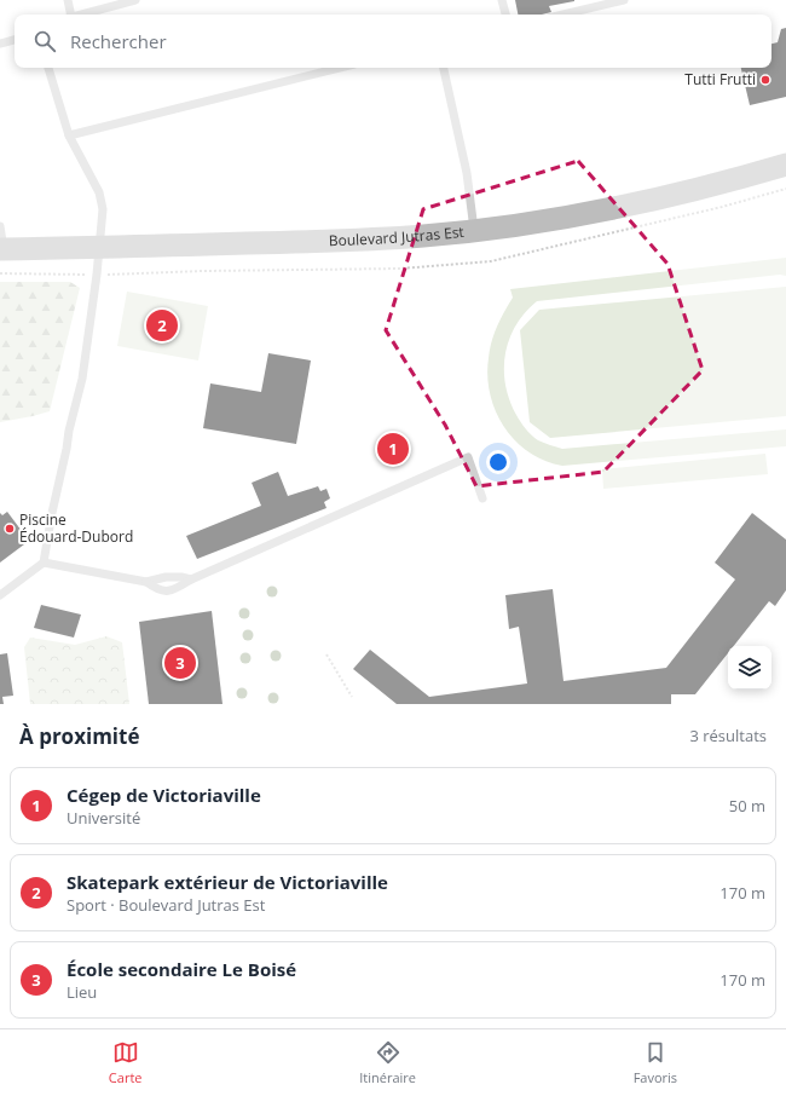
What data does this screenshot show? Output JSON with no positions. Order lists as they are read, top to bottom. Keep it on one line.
{"streets":{"main road":["Boulevard Jutras Est"]},"places":["Tutti Frutti","Piscine Édouard-Dubord"],"page":{"search":"Rechercher","pins":["2","1","3"],"heading":["À proximité","3 résultats"],"list":[{"mark":"1","name":"Cégep de Victoriaville","note":"Université","value":"50 m"},{"mark":"2","name":"Skatepark extérieur de Victoriaville","note":"Sport · Boulevard Jutras Est","value":"170 m"},{"mark":"3","name":"École secondaire Le Boisé","note":"Lieu","value":"170 m"}],"nav":["Carte","Itinéraire","Favoris"]}}
